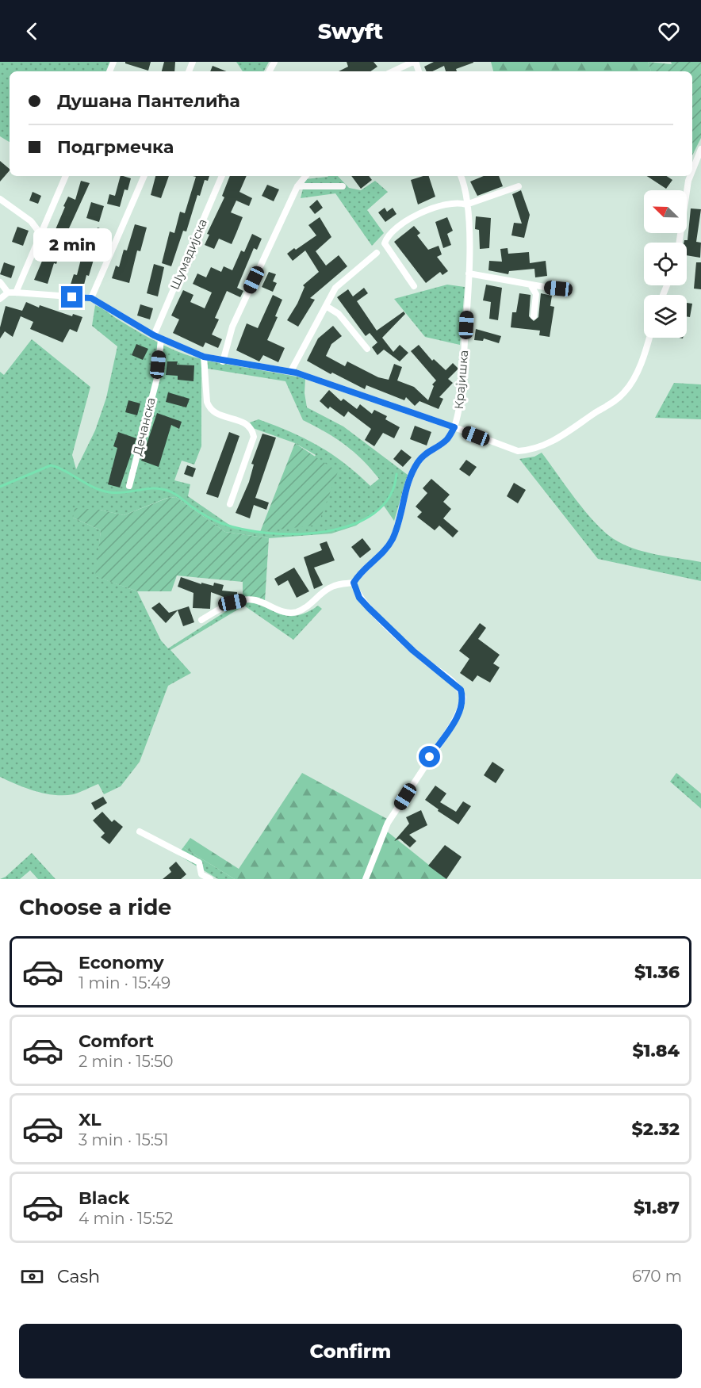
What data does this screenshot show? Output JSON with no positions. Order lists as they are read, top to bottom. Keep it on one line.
{"streets":{"street":["Шумадијска","Крајишка","Дечанска"]},"crossings":[["Шумадијска","Дечанска"]],"north":"top left","page":{"header":"Swyft","banner":["Душана Пантелића","Подгрмечка"],"bubble":"2 min","heading":"Choose a ride","list":[{"name":"Economy","note":"1 min · 15:49","value":"$1.36"},{"name":"Comfort","note":"2 min · 15:50","value":"$1.84"},{"name":"XL","note":"3 min · 15:51","value":"$2.32"},{"name":"Black","note":"4 min · 15:52","value":"$1.87"}],"pay":["Cash","670 m"],"buttons":"Confirm"}}
